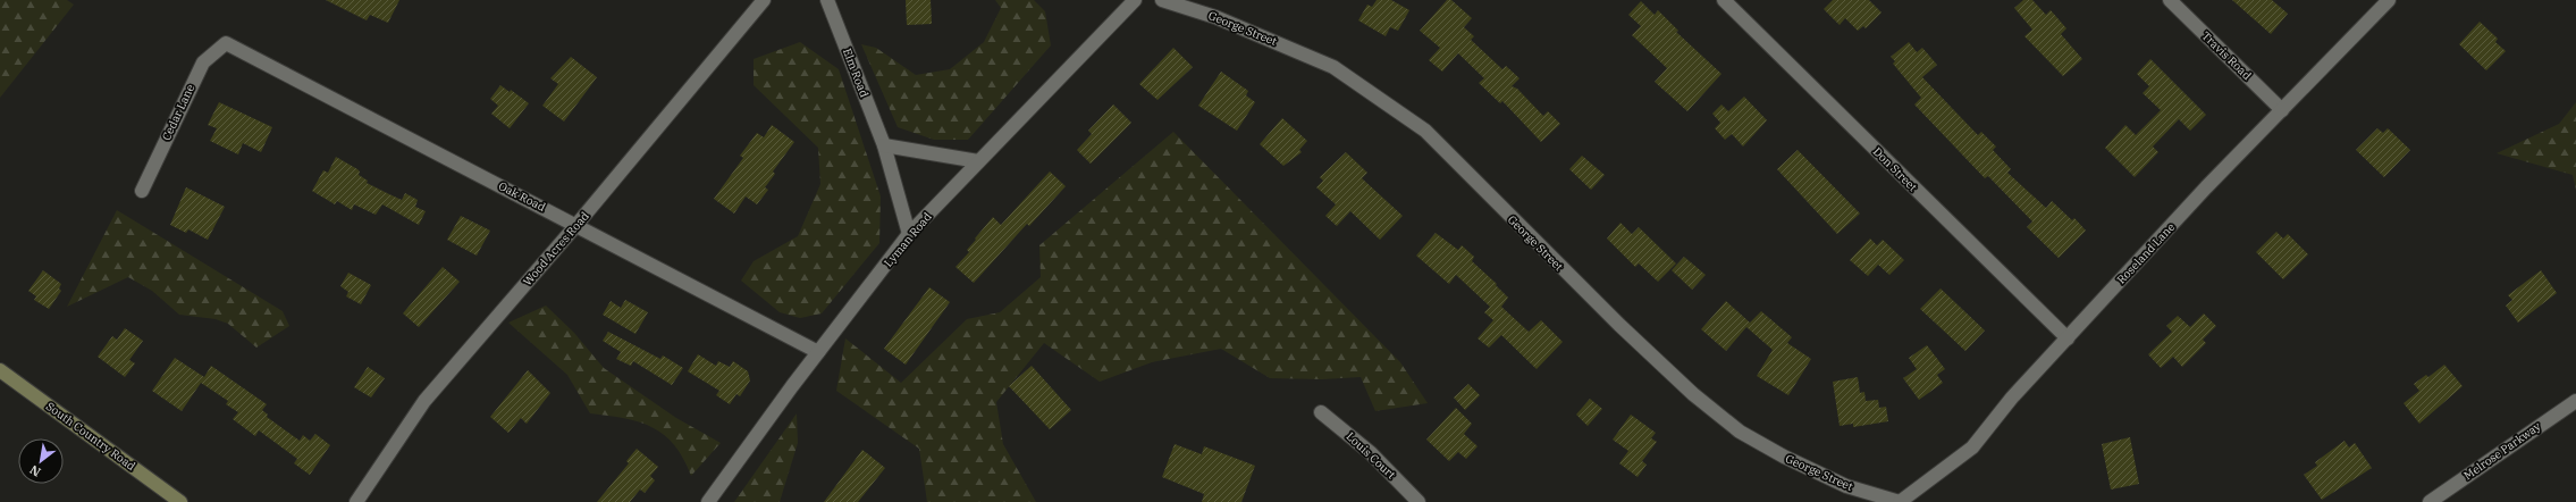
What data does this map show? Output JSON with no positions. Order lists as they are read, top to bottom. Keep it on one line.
{"streets":{"main road":["South Country Road"],"street":["George Street","Travis Road","Elm Road","Cedar Lane","Don Street","Oak Road","Lyman Road","Wood Acres Road","Roseland Lane","Melrose Parkway","Louis Court"]},"crossings":[["George Street","Roseland Lane"],["Travis Road","Roseland Lane"],["Elm Road","Lyman Road"],["Cedar Lane","Oak Road"],["Don Street","Roseland Lane"],["Oak Road","Lyman Road"],["Oak Road","Wood Acres Road"]],"north":"bottom left"}
